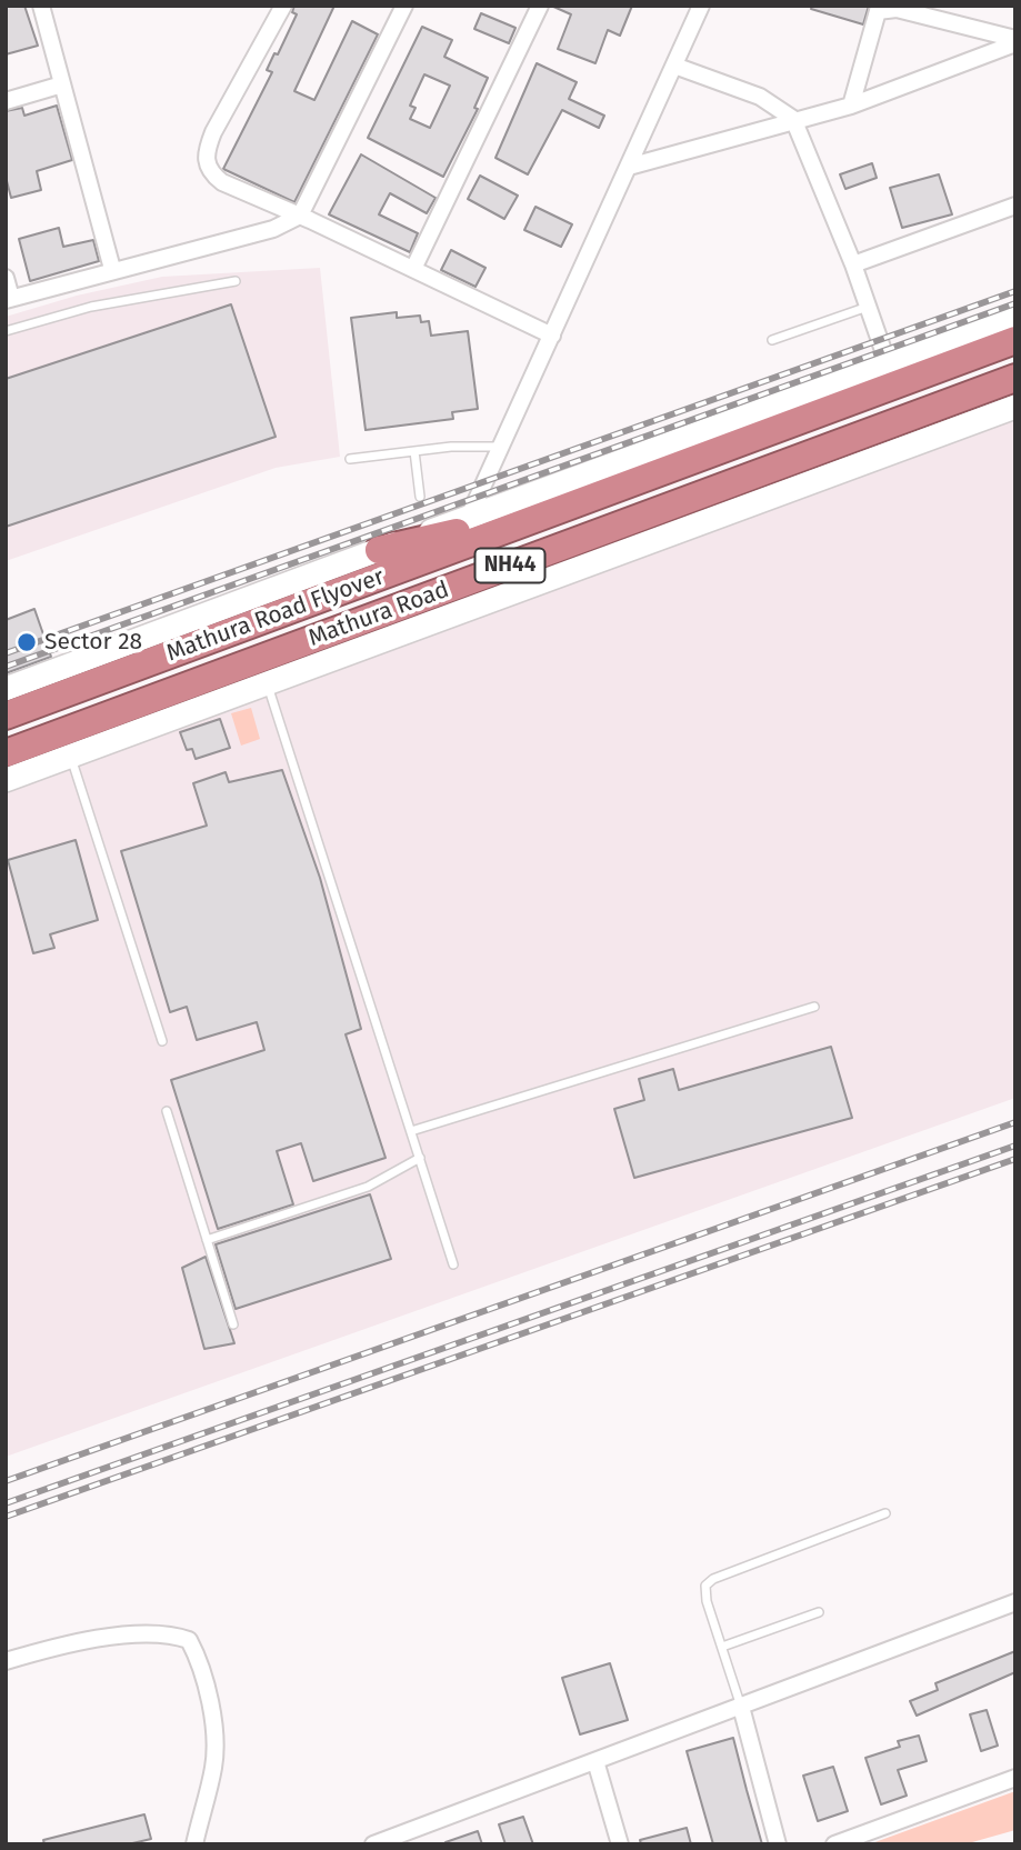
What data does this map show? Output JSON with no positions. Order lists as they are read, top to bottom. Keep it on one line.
{"streets":{"highway":["NH44","Mathura Road","Mathura Road Flyover"]},"crossings":[["NH44","Mathura Road Flyover"]],"places":["Sector 28"]}
